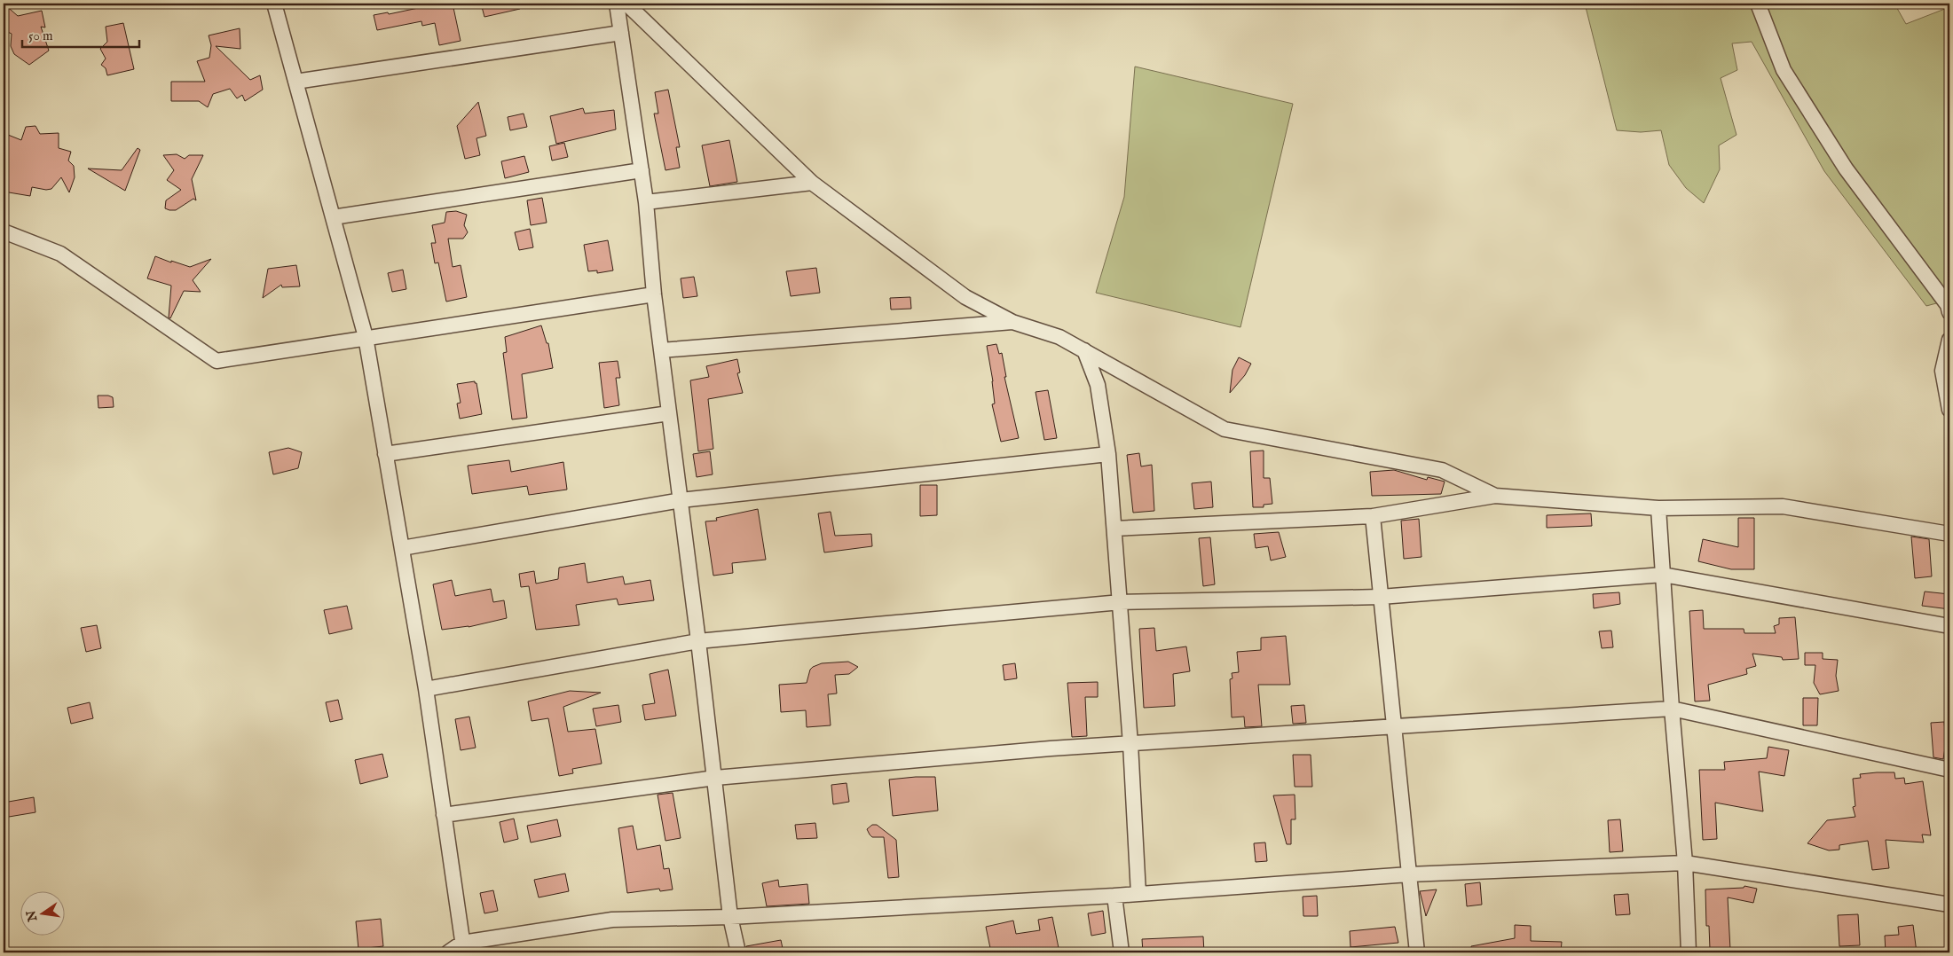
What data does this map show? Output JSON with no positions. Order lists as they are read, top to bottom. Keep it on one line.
{"scale_bar":"50 m","north":"left"}
